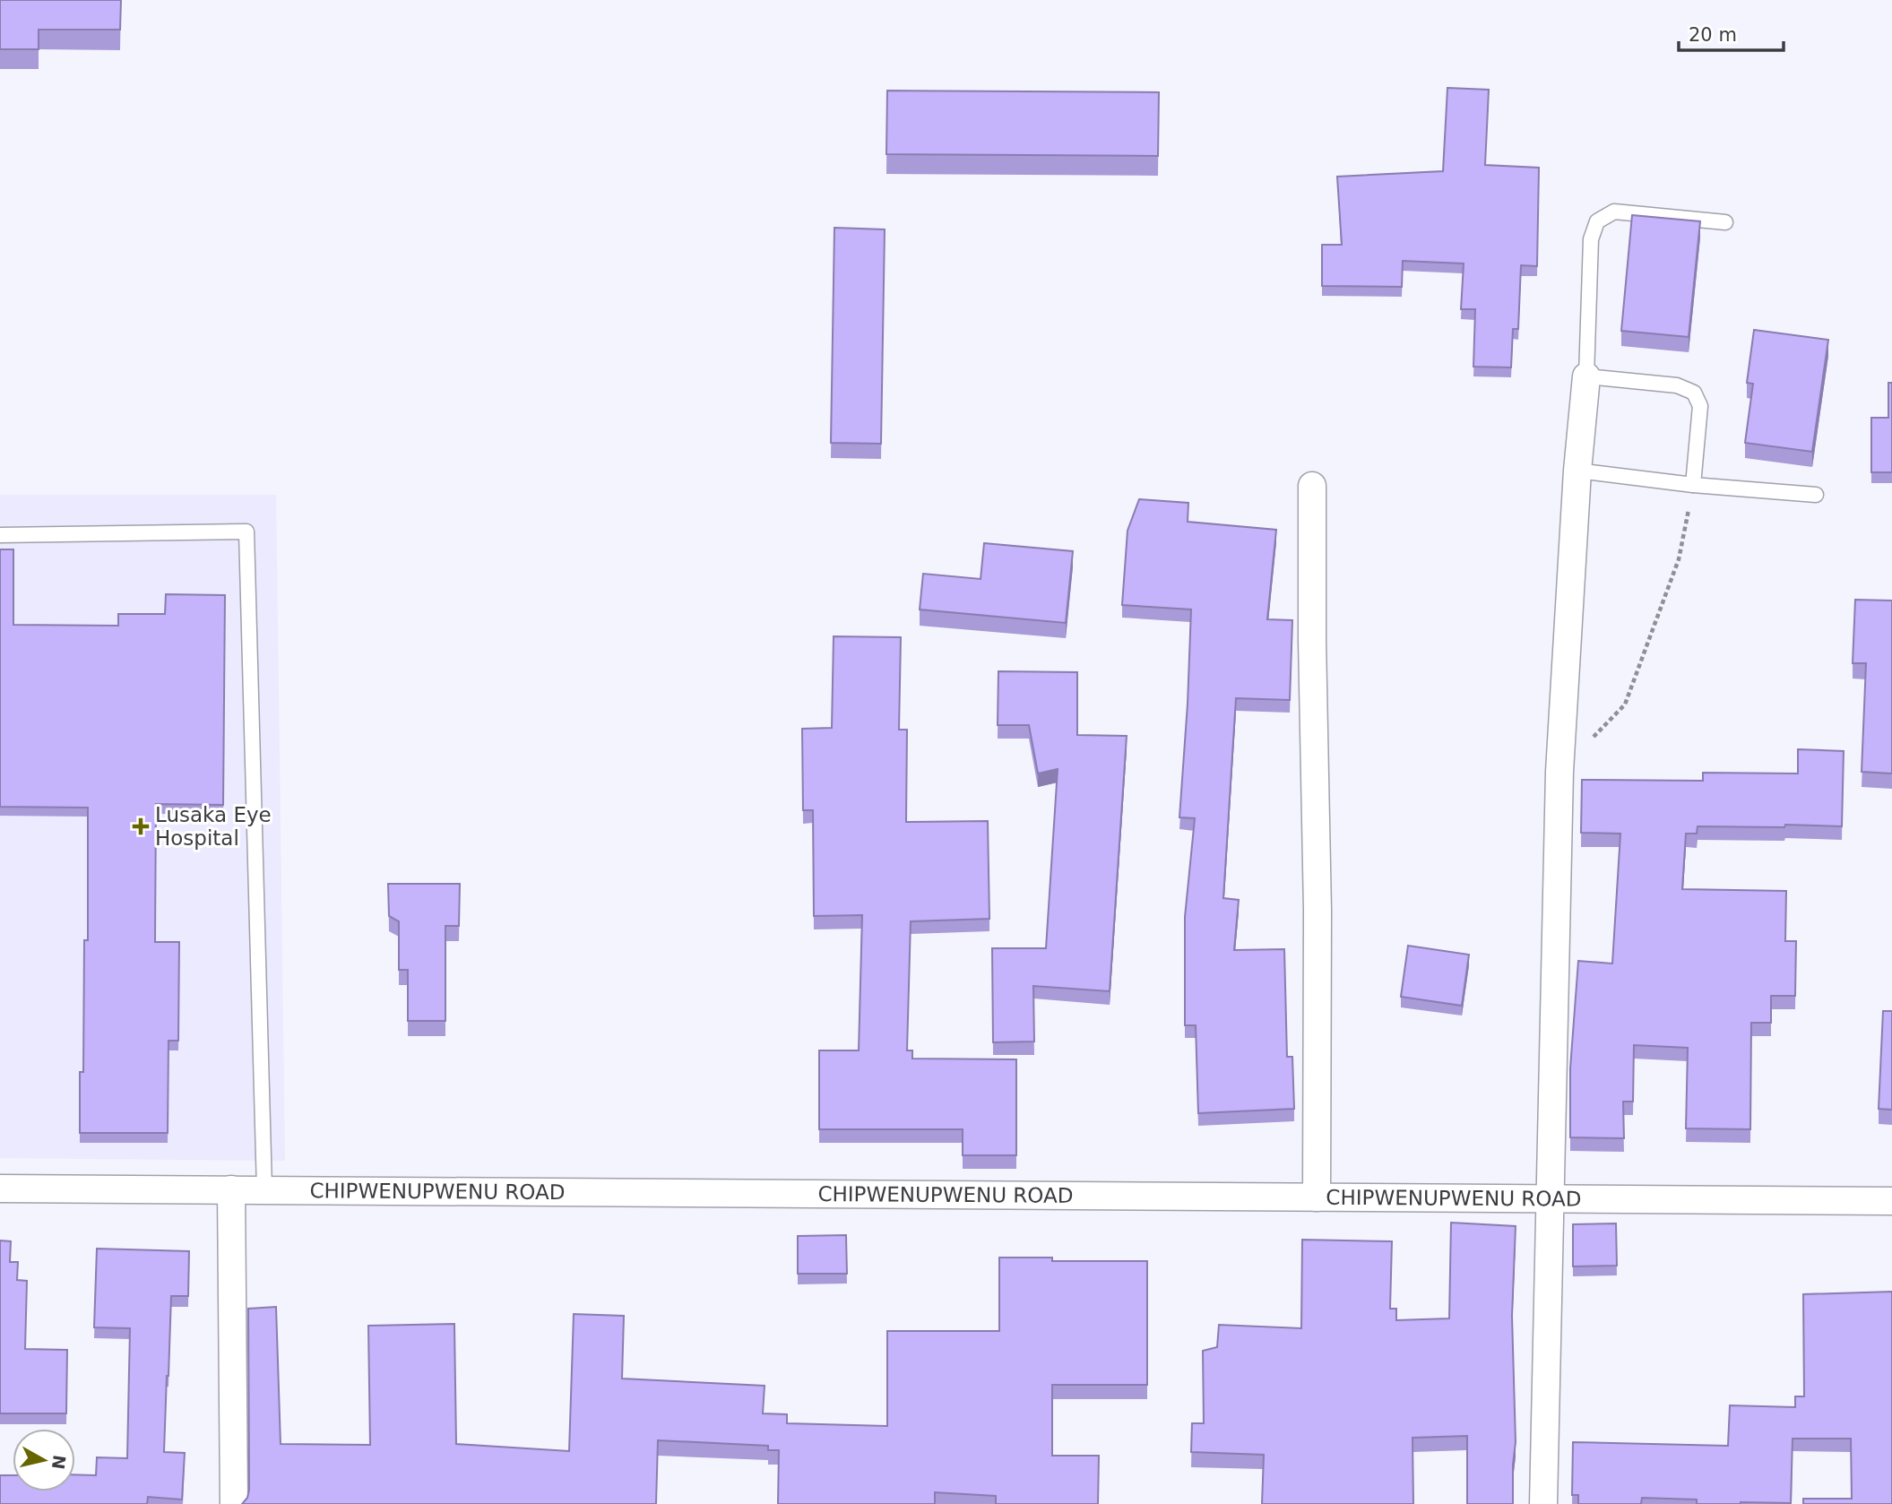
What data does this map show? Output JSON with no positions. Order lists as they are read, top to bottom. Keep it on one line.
{"streets":{"street":["CHIPWENUPWENU ROAD"]},"places":{"health":["Lusaka Eye Hospital"]},"scale_bar":"20 m","north":"right"}
